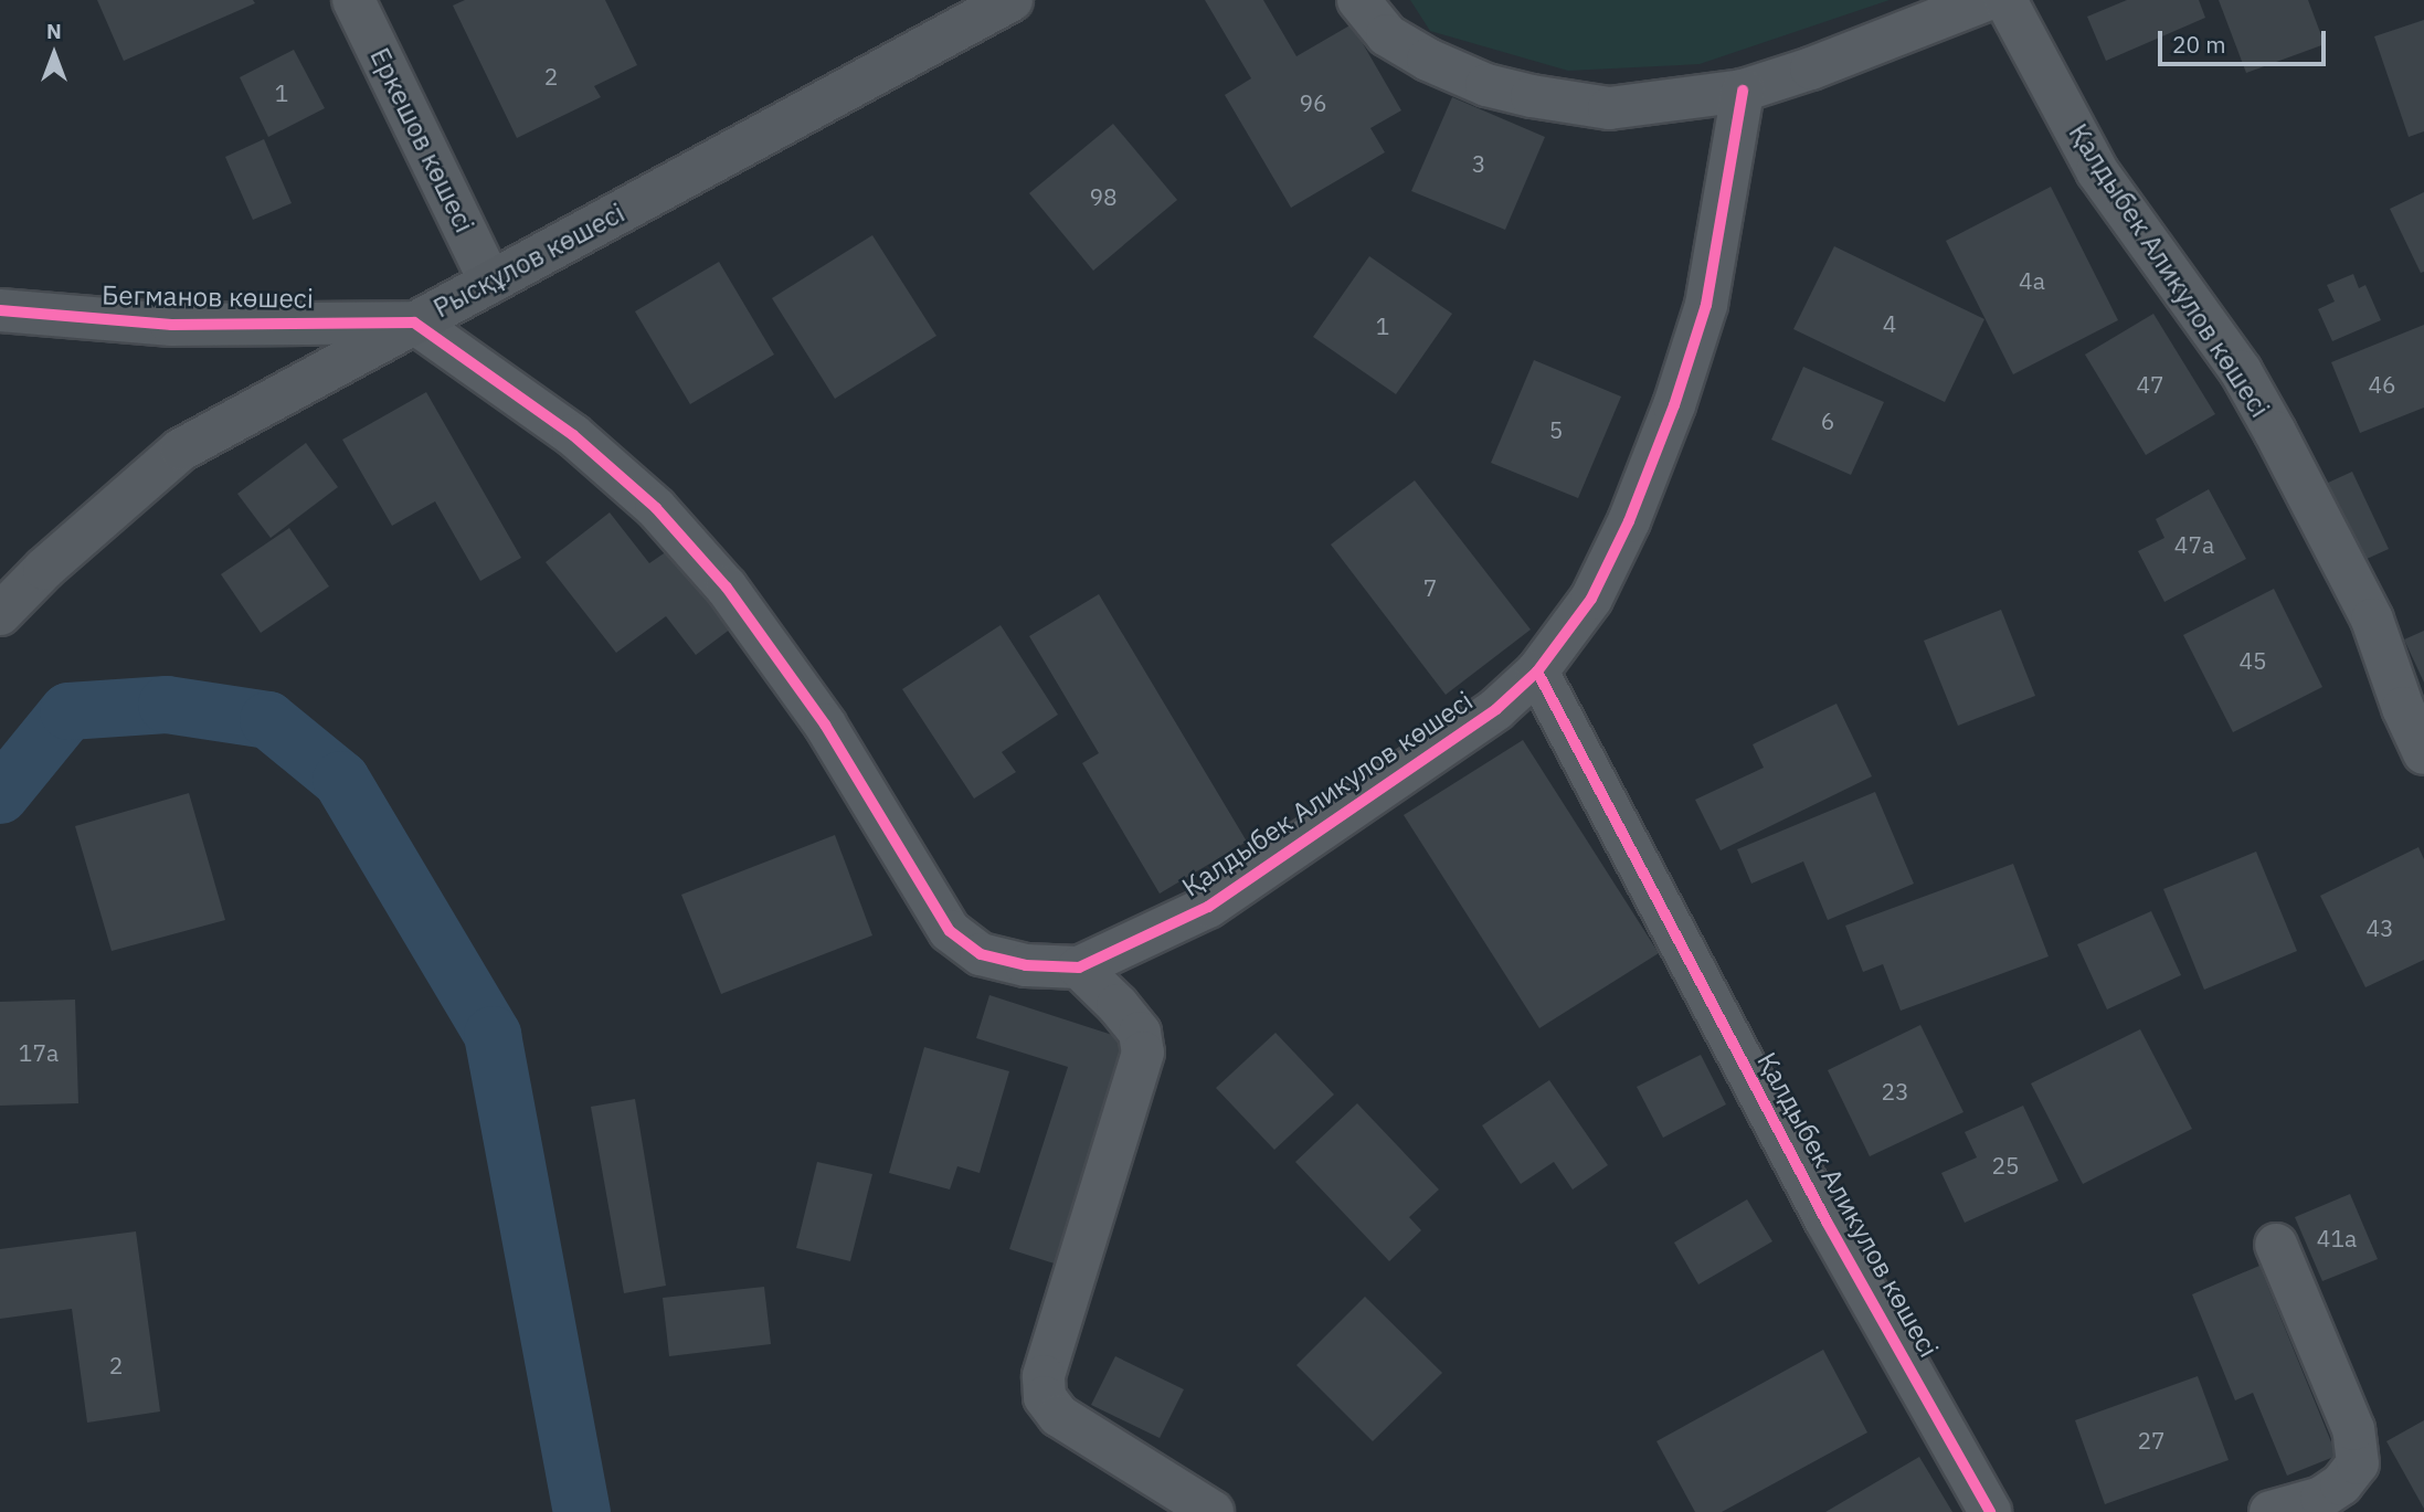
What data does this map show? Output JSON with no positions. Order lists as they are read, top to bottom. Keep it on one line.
{"streets":{"main road":["Рысқұлов көшесі","Бегманов көшесі"],"street":["Еркешов көшесі","Қалдыбек Аликулов көшесі"]},"crossings":[["Еркешов көшесі","Рысқұлов көшесі"],["Рысқұлов көшесі","Қалдыбек Аликулов көшесі"],["Рысқұлов көшесі","Бегманов көшесі"],["Қалдыбек Аликулов көшесі","Бегманов көшесі"]],"house_numbers":["2","1","96","3","98","4а","4","1","47","46","6","5","47а","7","45","43","17а","23","25","41а","2","27"],"scale_bar":"20 m","north":"top"}
